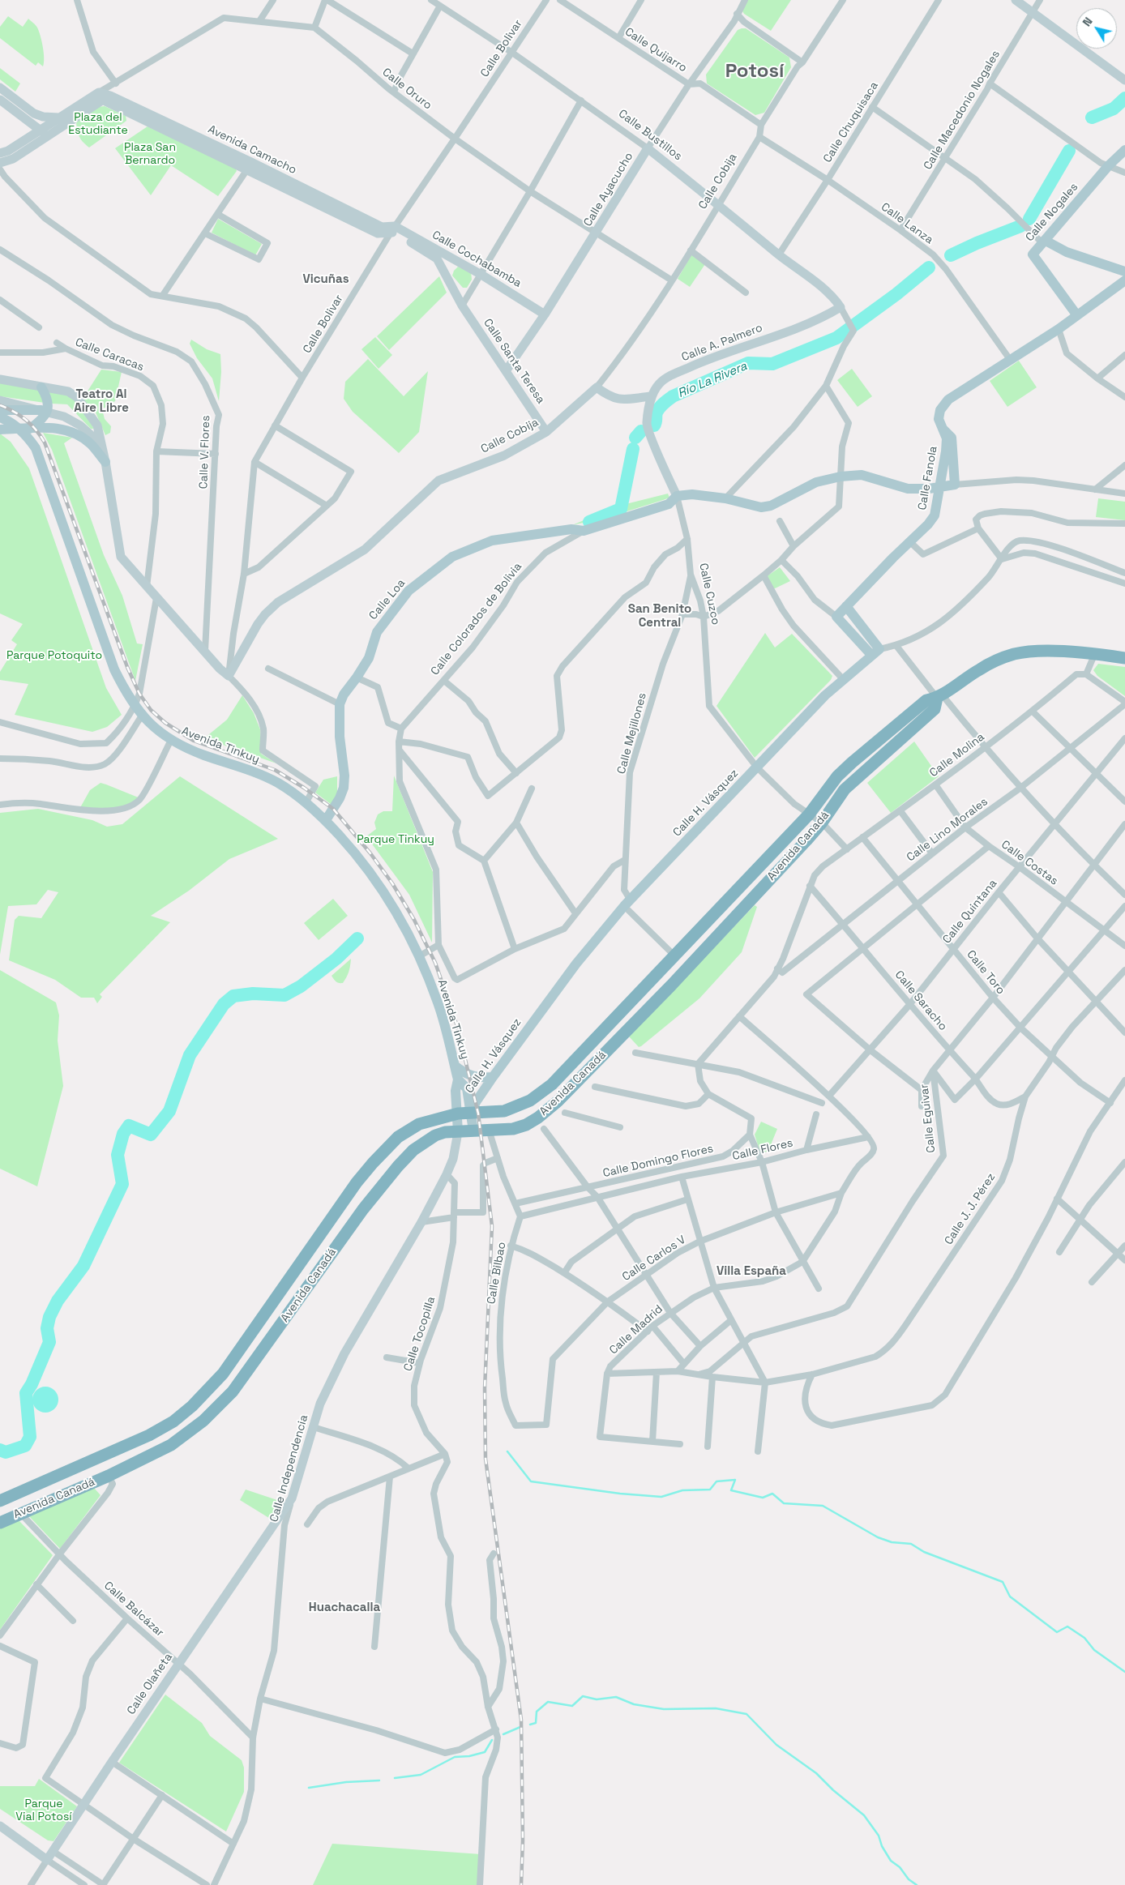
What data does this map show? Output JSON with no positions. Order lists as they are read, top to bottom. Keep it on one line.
{"streets":{"highway":["Avenida Canadá"],"main road":["Calle Bustillos","Avenida Camacho","Calle Cobija","Calle Ayacucho","Calle Nogales","Calle Cochabamba","Calle A. Palmero","Calle Santa Teresa","Calle Fanola","Calle Cuzco","Calle Loa","Calle Colorados de Bolivia","Avenida Tinkuy","Calle H. Vásquez","Calle Independencia","Calle Olañeta"],"street":["Calle Bolivar","Calle Quijarro","Calle Oruro","Calle Macedonio Nogales","Calle Chuquisaca","Calle Lanza","Calle Caracas","Calle V. Flores","Calle Mejillones","Calle Molina","Calle Lino Morales","Calle Costas","Calle Quintana","Calle Toro","Calle Saracho","Calle Eguivar","Calle Flores","Calle Domingo Flores","Calle J. J. Pérez","Calle Carlos V","Calle Bilbao","Calle Madrid","Calle Tocopilla","Calle Balcázar"]},"crossings":[["Calle Bolivar","Calle Oruro"],["Calle Bolivar","Calle Bustillos"],["Calle Bolivar","Avenida Camacho"],["Calle Bolivar","Calle Cobija"],["Calle Bolivar","Calle Cochabamba"],["Calle Quijarro","Calle Ayacucho"],["Calle Oruro","Calle Cobija"],["Calle Oruro","Calle Ayacucho"],["Calle Macedonio Nogales","Calle Lanza"],["Calle Chuquisaca","Calle Bustillos"],["Calle Chuquisaca","Calle Lanza"],["Calle Bustillos","Calle Cobija"],["Calle Bustillos","Calle Ayacucho"],["Calle Bustillos","Calle A. Palmero"],["Avenida Camacho","Calle Cochabamba"],["Calle Cobija","Calle Lanza"],["Calle Cobija","Calle Santa Teresa"],["Calle Ayacucho","Calle Cochabamba"],["Calle Ayacucho","Calle Santa Teresa"],["Calle Nogales","Calle Fanola"],["Calle Lanza","Calle Fanola"],["Calle Cochabamba","Calle Santa Teresa"],["Calle A. Palmero","Calle Cuzco"],["Calle Cuzco","Calle Colorados de Bolivia"],["Calle Cuzco","Calle Mejillones"],["Calle Cuzco","Calle H. Vásquez"],["Calle Cuzco","Avenida Canadá"],["Calle Loa","Calle Colorados de Bolivia"],["Calle Loa","Avenida Tinkuy"],["Calle Mejillones","Calle H. Vásquez"],["Calle Mejillones","Avenida Canadá"],["Avenida Tinkuy","Calle H. Vásquez"],["Avenida Tinkuy","Avenida Canadá"],["Avenida Tinkuy","Calle Independencia"],["Calle Molina","Calle Costas"],["Calle Molina","Calle Toro"],["Calle H. Vásquez","Avenida Canadá"],["Calle Lino Morales","Calle Costas"],["Calle Lino Morales","Calle Toro"],["Calle Lino Morales","Calle Saracho"],["Avenida Canadá","Calle Independencia"],["Avenida Canadá","Calle Balcázar"],["Calle Costas","Calle Quintana"],["Calle Costas","Calle Eguivar"],["Calle Quintana","Calle Toro"],["Calle Quintana","Calle Saracho"],["Calle Toro","Calle Eguivar"],["Calle Toro","Calle J. J. Pérez"],["Calle Saracho","Calle Eguivar"],["Calle Saracho","Calle J. J. Pérez"],["Calle Eguivar","Calle J. J. Pérez"],["Calle Flores","Calle Bilbao"],["Calle J. J. Pérez","Calle Madrid"],["Calle Carlos V","Calle Bilbao"],["Calle Carlos V","Calle Madrid"],["Calle Tocopilla","Calle Independencia"],["Calle Independencia","Calle Balcázar"],["Calle Independencia","Calle Olañeta"],["Calle Balcázar","Calle Olañeta"]],"districts":["Potosí","Vicuñas","Teatro Al Aire Libre","San Benito Central","Villa España","Huachacalla"],"water":["Río La Rivera"],"parks":["Plaza del Estudiante","Plaza San Bernardo","Parque Potoquito","Parque Tinkuy","Parque Vial Potosí"],"north":"top left"}
